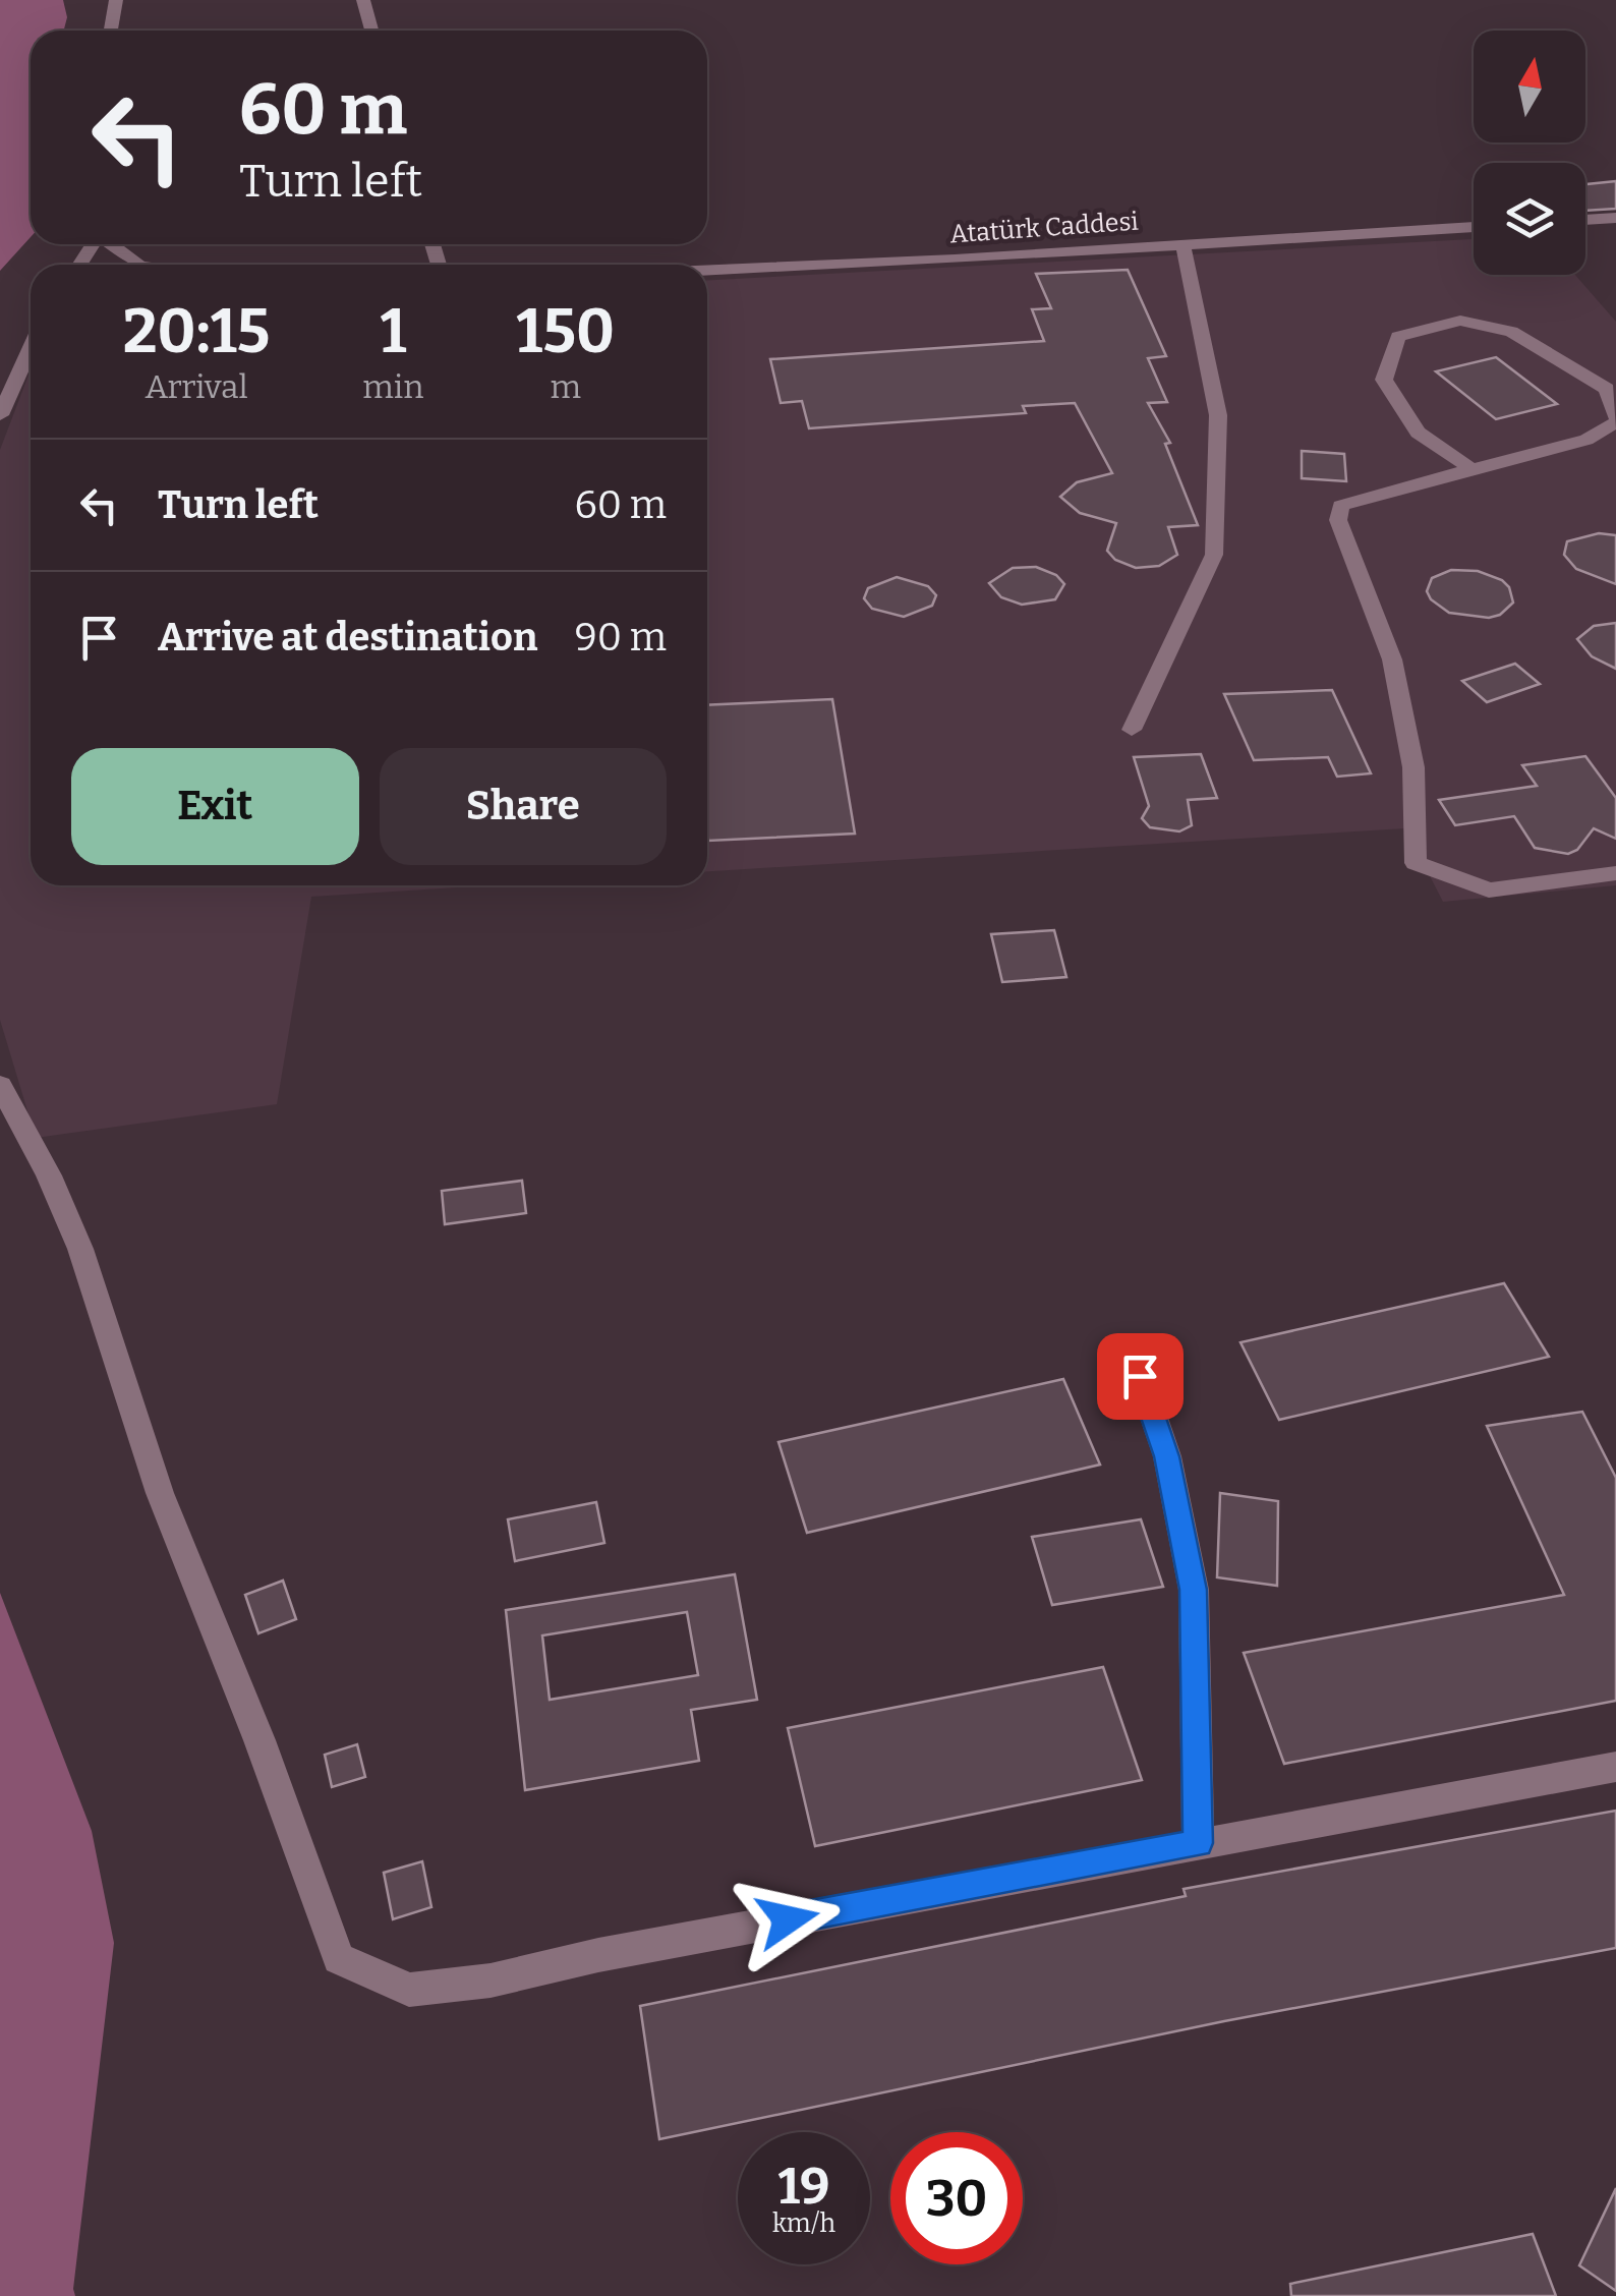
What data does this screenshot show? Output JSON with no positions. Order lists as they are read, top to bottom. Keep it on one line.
{"streets":{"street":["Atatürk Caddesi"]},"north":"top","page":{"turn":["60 m","Turn left"],"eta":["20:15","Arrival","1","min","150","m"],"list":[{"name":"Turn left","value":"60 m"},{"name":"Arrive at destination","value":"90 m"}],"buttons":["Exit","Share"],"speed":"19 km/h","limit":"30"}}
